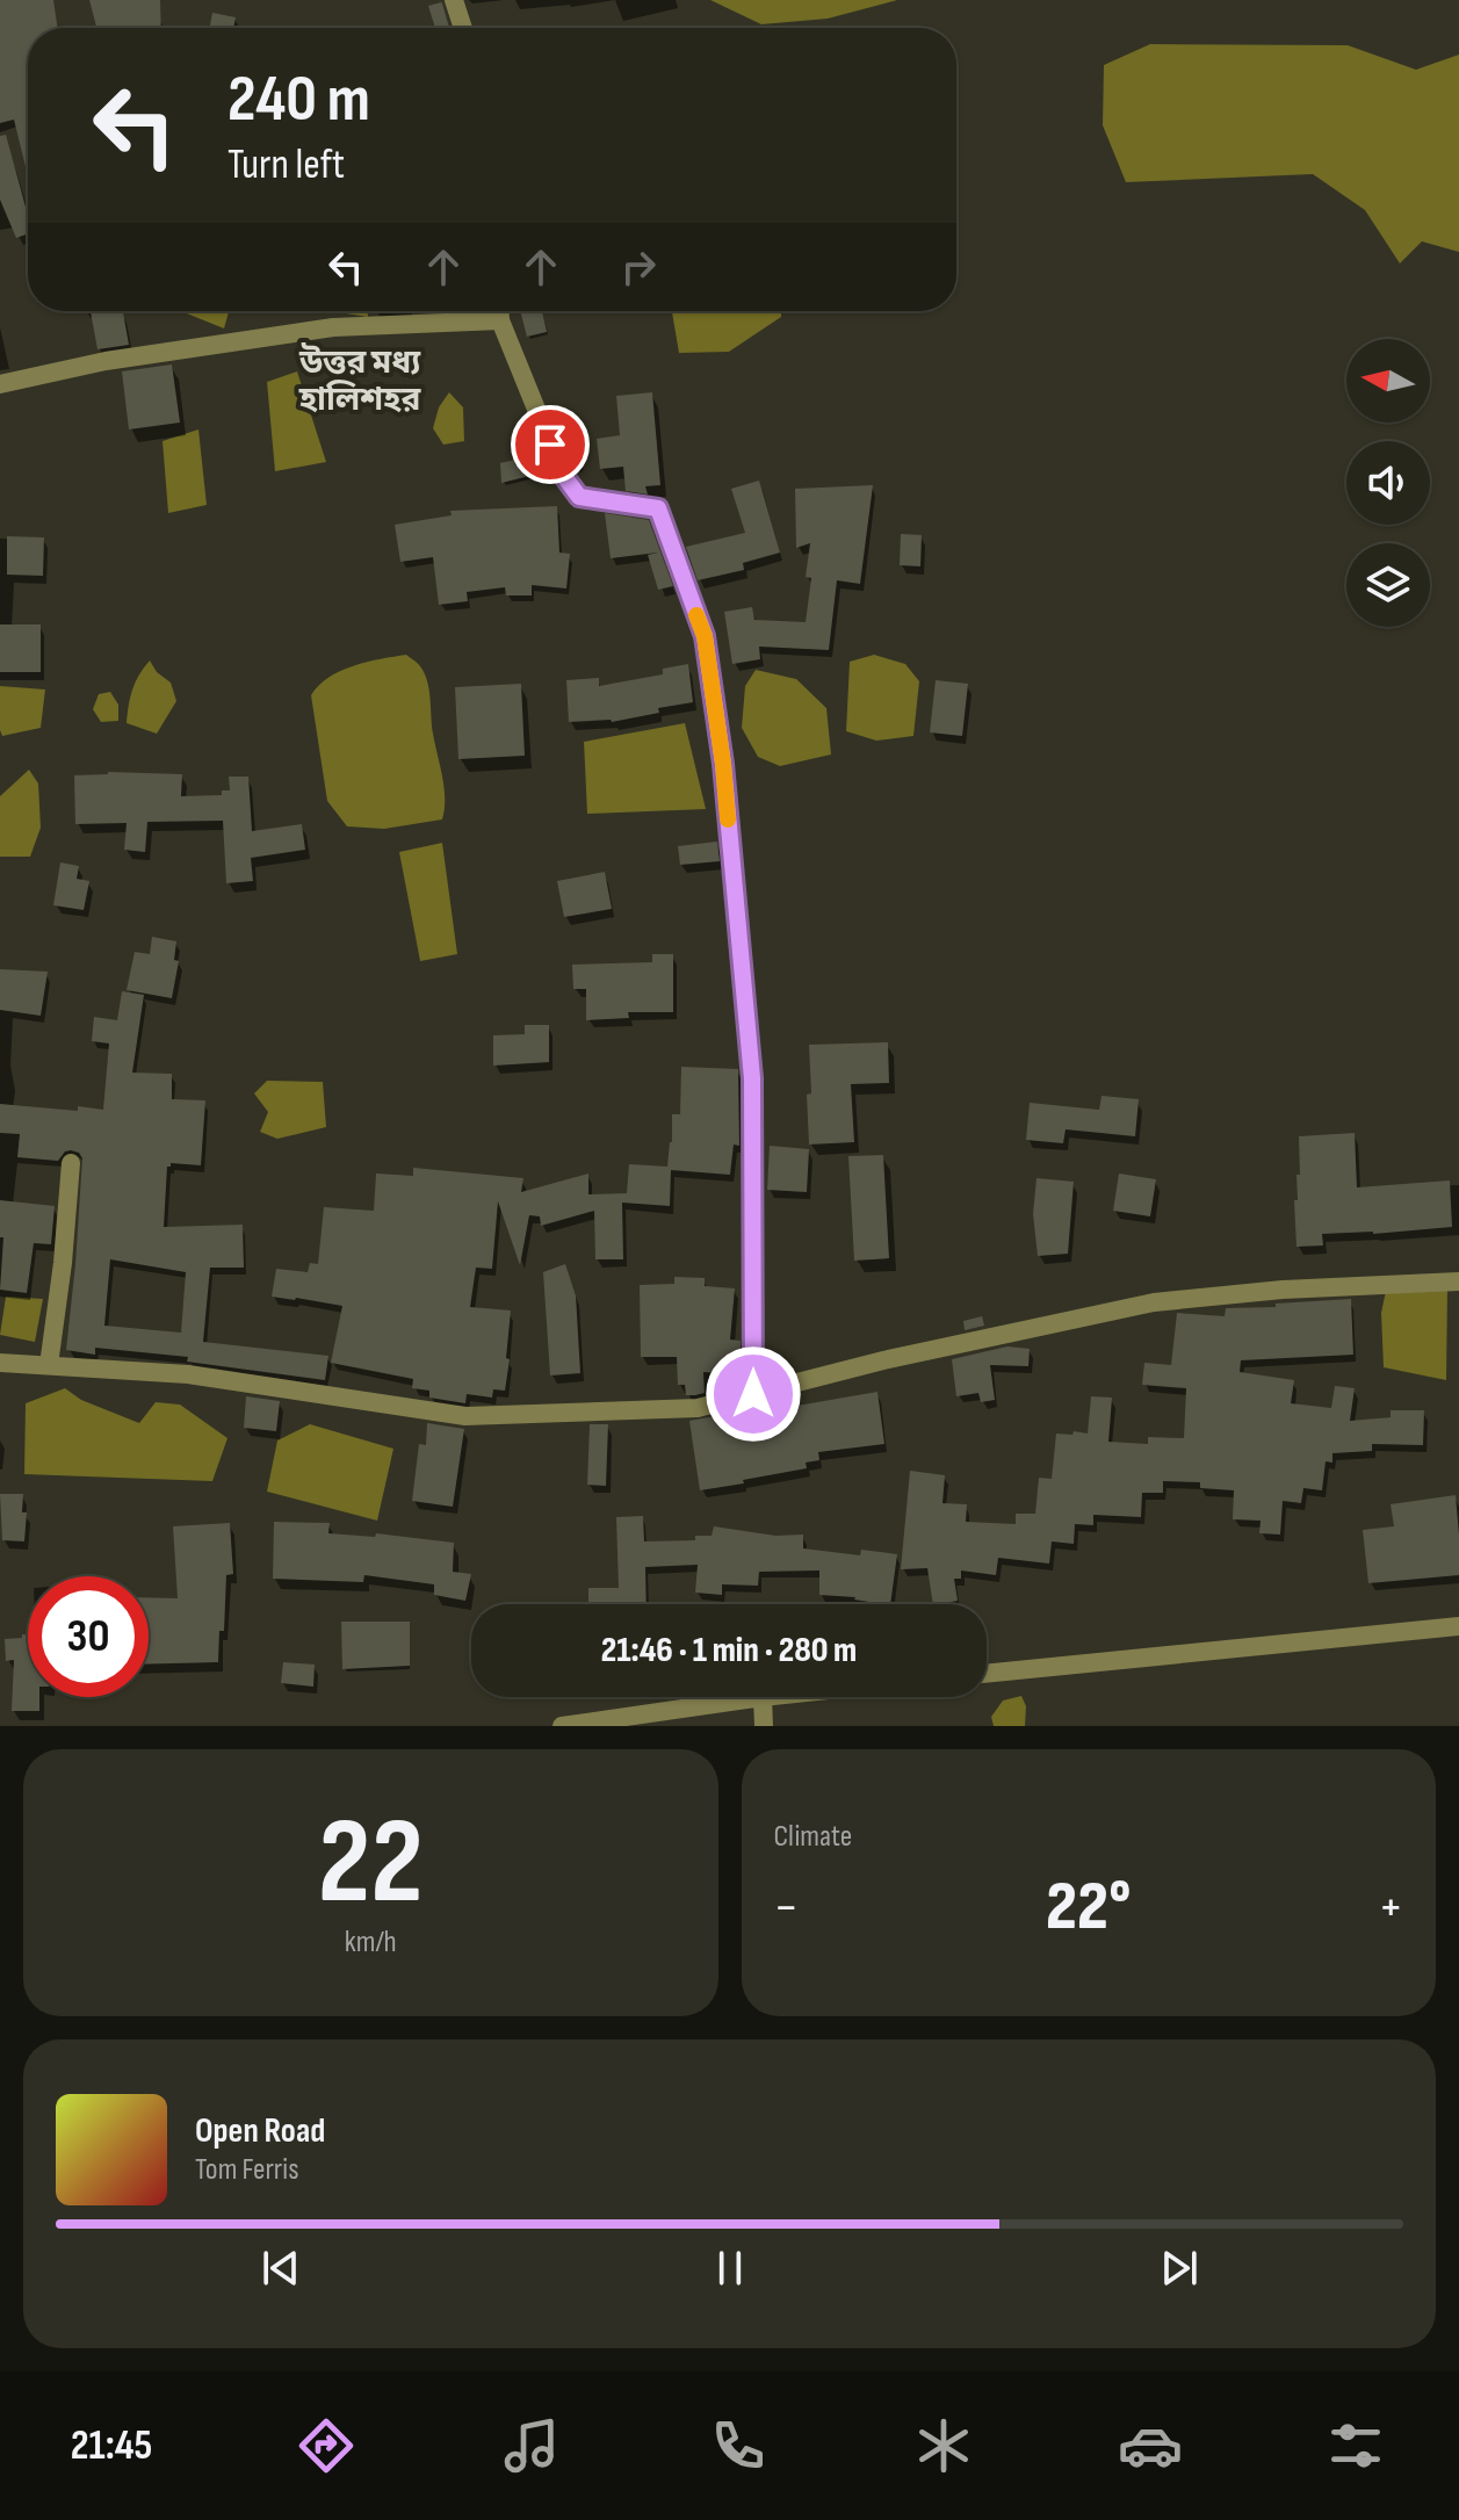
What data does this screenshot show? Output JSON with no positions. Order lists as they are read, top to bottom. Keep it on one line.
{"districts":["উত্তর মধ্য হালিশহর"],"north":"left","page":{"turn":["240 m","Turn left"],"limit":"30","trip":"21:46 · 1 min · 280 m","tile":[["22","km/h"],"Climate"],"heat":["−","22°","+"],"song":["Open Road","Tom Ferris"],"tabs":"21:45"}}
